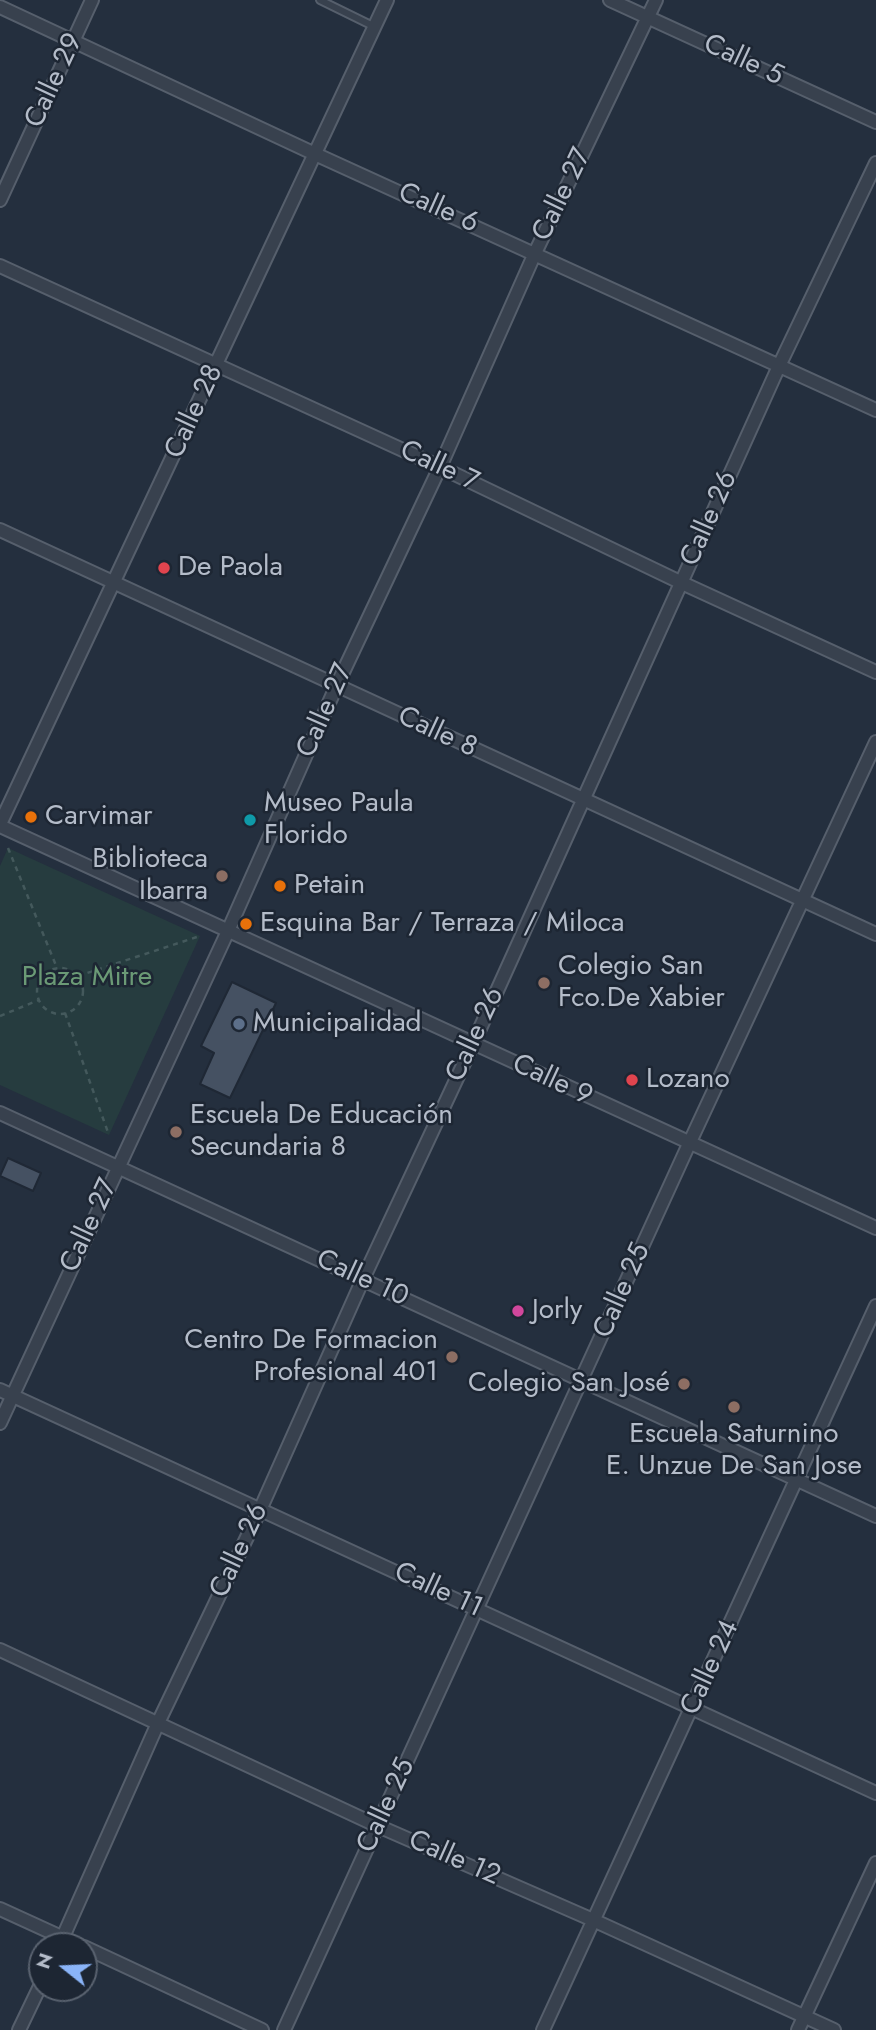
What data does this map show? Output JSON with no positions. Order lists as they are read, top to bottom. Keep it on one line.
{"streets":{"street":["Calle 5","Calle 29","Calle 27","Calle 6","Calle 28","Calle 7","Calle 26","Calle 8","Calle 9","Calle 10","Calle 25","Calle 11","Calle 24","Calle 12"]},"crossings":[["Calle 5","Calle 27"],["Calle 29","Calle 6"],["Calle 27","Calle 6"],["Calle 27","Calle 7"],["Calle 27","Calle 8"],["Calle 27","Calle 9"],["Calle 27","Calle 10"],["Calle 27","Calle 11"],["Calle 6","Calle 28"],["Calle 6","Calle 26"],["Calle 28","Calle 7"],["Calle 28","Calle 8"],["Calle 28","Calle 9"],["Calle 7","Calle 26"],["Calle 26","Calle 8"],["Calle 26","Calle 9"],["Calle 26","Calle 10"],["Calle 26","Calle 11"],["Calle 26","Calle 12"],["Calle 8","Calle 25"],["Calle 9","Calle 25"],["Calle 10","Calle 25"],["Calle 10","Calle 24"],["Calle 25","Calle 11"],["Calle 25","Calle 12"],["Calle 11","Calle 24"],["Calle 24","Calle 12"]],"parks":["Plaza Mitre"],"places":["De Paola","Carvimar","Museo Paula Florido","Biblioteca Ibarra","Petain","Esquina Bar / Terraza / Miloca","Colegio San Fco.De Xabier","Municipalidad","Lozano","Escuela De Educación Secundaria 8","Jorly","Centro De Formacion Profesional 401","Colegio San José","Escuela Saturnino E. Unzue De San Jose"],"north":"left"}
